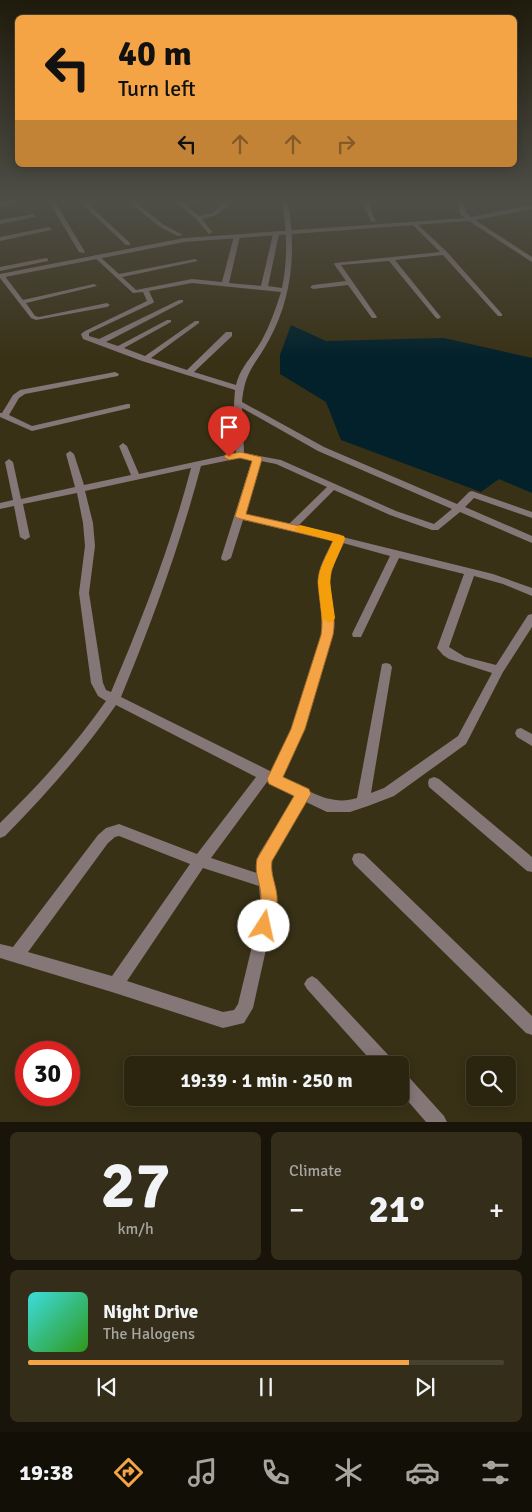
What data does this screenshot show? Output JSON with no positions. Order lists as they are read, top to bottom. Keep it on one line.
{"page":{"turn":["40 m","Turn left"],"limit":"30","trip":"19:39 · 1 min · 250 m","tile":[["27","km/h"],"Climate"],"heat":["−","21°","+"],"song":["Night Drive","The Halogens"],"tabs":"19:38"}}
